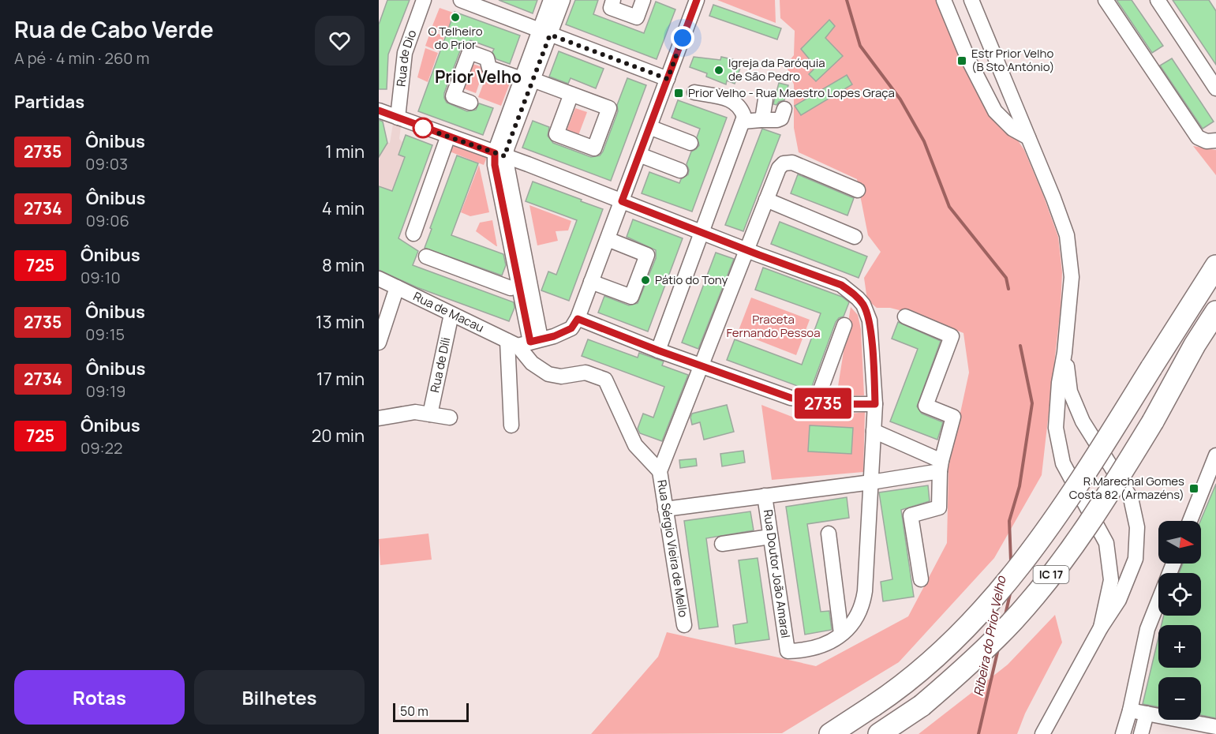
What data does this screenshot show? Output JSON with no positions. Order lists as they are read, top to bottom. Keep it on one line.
{"streets":{"highway":["IC 17"],"street":["Rua de Dio","Rua de Macau","Rua de Díli","Rua Sérgio Vieira de Mello","Rua Doutor João Amaral"]},"crossings":[["Rua de Macau","Rua de Díli"]],"districts":["Prior Velho"],"water":["Ribeira do Prior Velho"],"parks":["Praceta Fernando Pessoa"],"places":{"other":["O Telheiro do Prior","Igreja da Paróquia de São Pedro","Pátio do Tony"],"transit":["Estr Prior Velho (B Sto António)","Prior Velho - Rua Maestro Lopes Graça","R Marechal Gomes Costa 82 (Armazéns)"]},"lines":["bus line 2735"],"scale_bar":"50 m","north":"right","page":{"heading":[["Rua de Cabo Verde","A pé · 4 min · 260 m"],"Partidas"],"on_map":"2735","list":[{"mark":"2735","name":"Ônibus","note":"09:03","value":"1 min"},{"mark":"2734","name":"Ônibus","note":"09:06","value":"4 min"},{"mark":"725","name":"Ônibus","note":"09:10","value":"8 min"},{"mark":"2735","name":"Ônibus","note":"09:15","value":"13 min"},{"mark":"2734","name":"Ônibus","note":"09:19","value":"17 min"},{"mark":"725","name":"Ônibus","note":"09:22","value":"20 min"}],"map_buttons":["+","−"],"buttons":["Rotas","Bilhetes"],"scale":"50 m"}}
